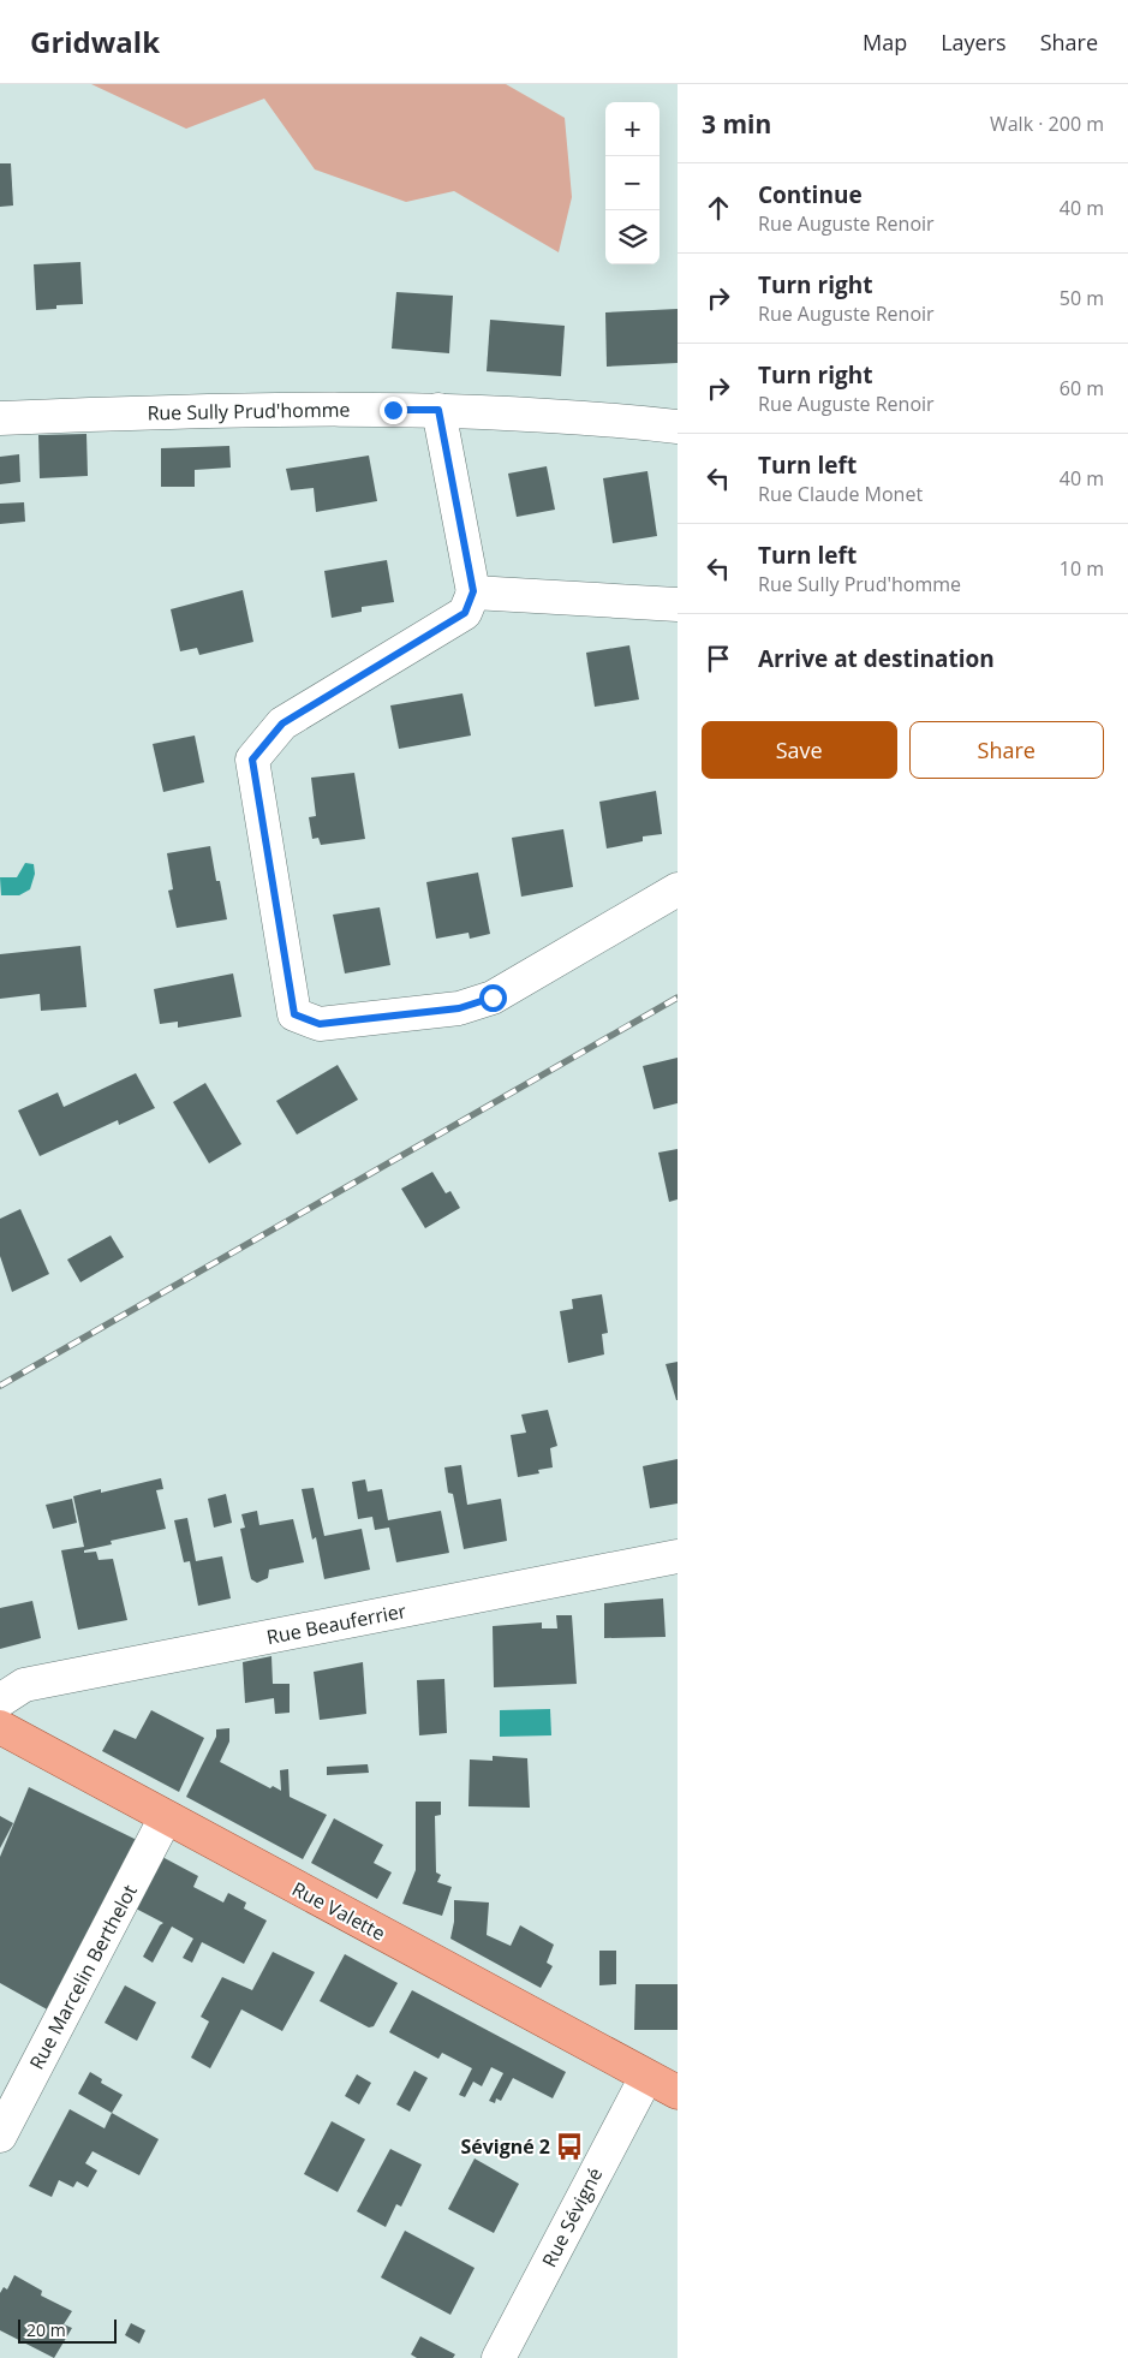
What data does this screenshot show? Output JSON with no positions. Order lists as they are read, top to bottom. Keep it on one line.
{"streets":{"main road":["Rue Valette"],"street":["Rue Sully Prud'homme","Rue Beauferrier","Rue Marcelin Berthelot","Rue Sévigné"]},"crossings":[["Rue Valette","Rue Marcelin Berthelot"],["Rue Valette","Rue Sévigné"]],"places":{"bus stop":["Sévigné 2"]},"scale_bar":"20 m","page":{"header":"Gridwalk","nav":["Map","Layers","Share"],"heading":["3 min","Walk · 200 m"],"map_buttons":["+","−"],"list":[["Continue","Rue Auguste Renoir","40 m"],["Turn right","Rue Auguste Renoir","50 m"],["Turn right","Rue Auguste Renoir","60 m"],["Turn left","Rue Claude Monet","40 m"],["Turn left","Rue Sully Prud'homme","10 m"],"Arrive at destination"],"buttons":["Save","Share"],"scale":"20 m"}}
